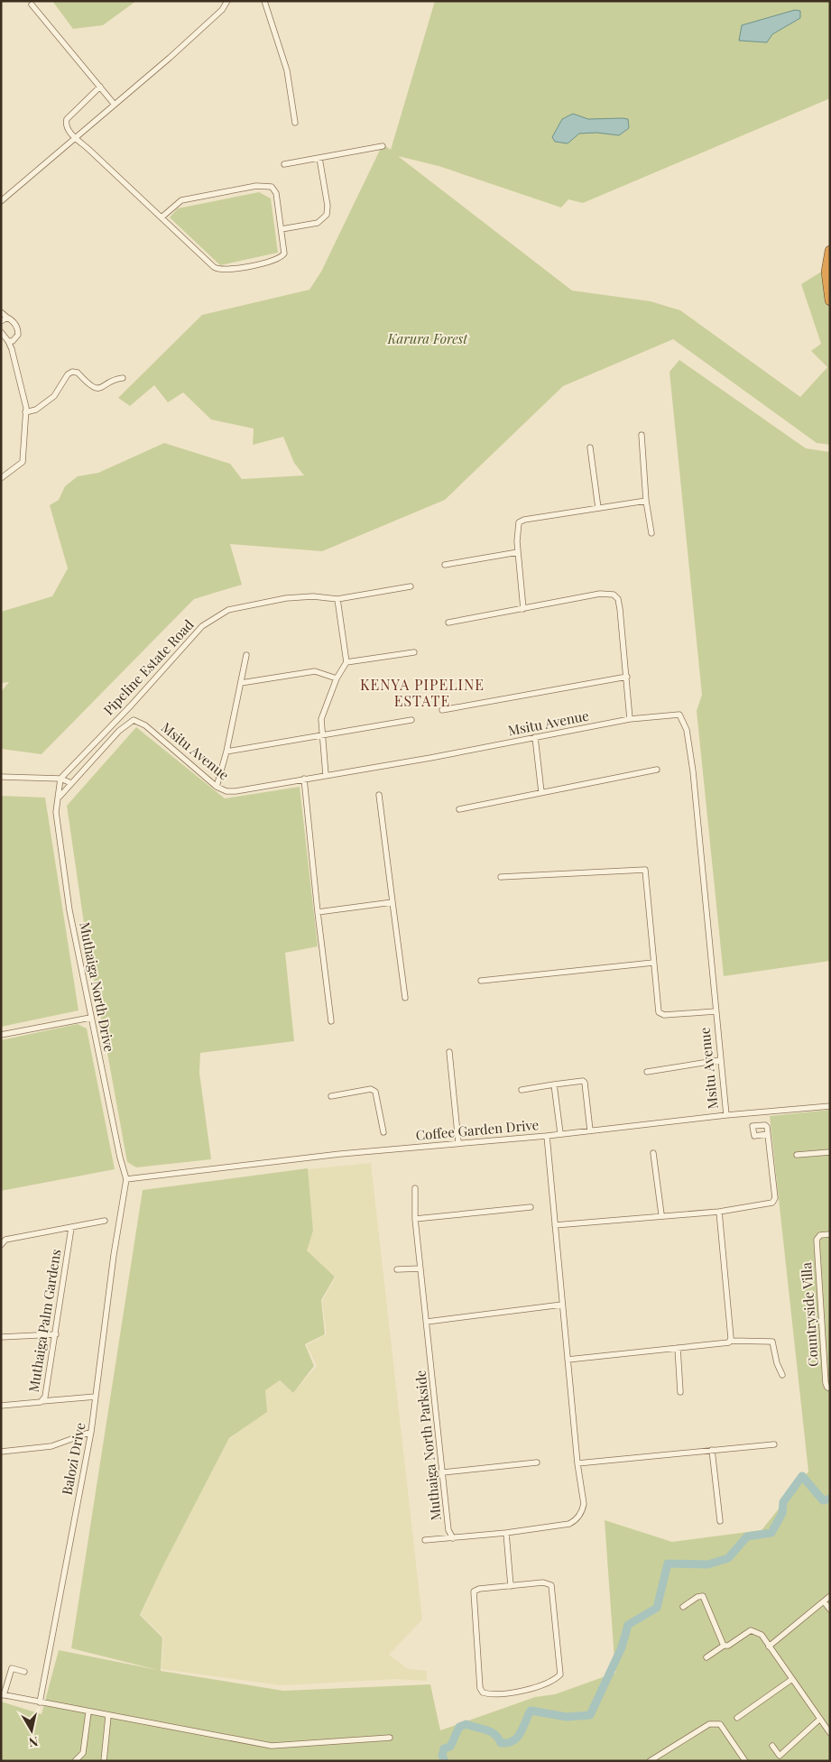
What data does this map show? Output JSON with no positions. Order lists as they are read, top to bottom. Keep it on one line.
{"streets":{"street":["Pipeline Estate Road","Msitu Avenue","Muthaiga North Drive","Coffee Garden Drive","Countryside Villa","Muthaiga Palm Gardens","Muthaiga North Parkside","Balozi Drive"]},"crossings":[["Msitu Avenue","Coffee Garden Drive"],["Muthaiga North Drive","Coffee Garden Drive"],["Muthaiga North Drive","Balozi Drive"],["Coffee Garden Drive","Muthaiga North Parkside"],["Coffee Garden Drive","Balozi Drive"]],"districts":["KENYA PIPELINE ESTATE"],"parks":["Karura Forest"],"north":"bottom"}
